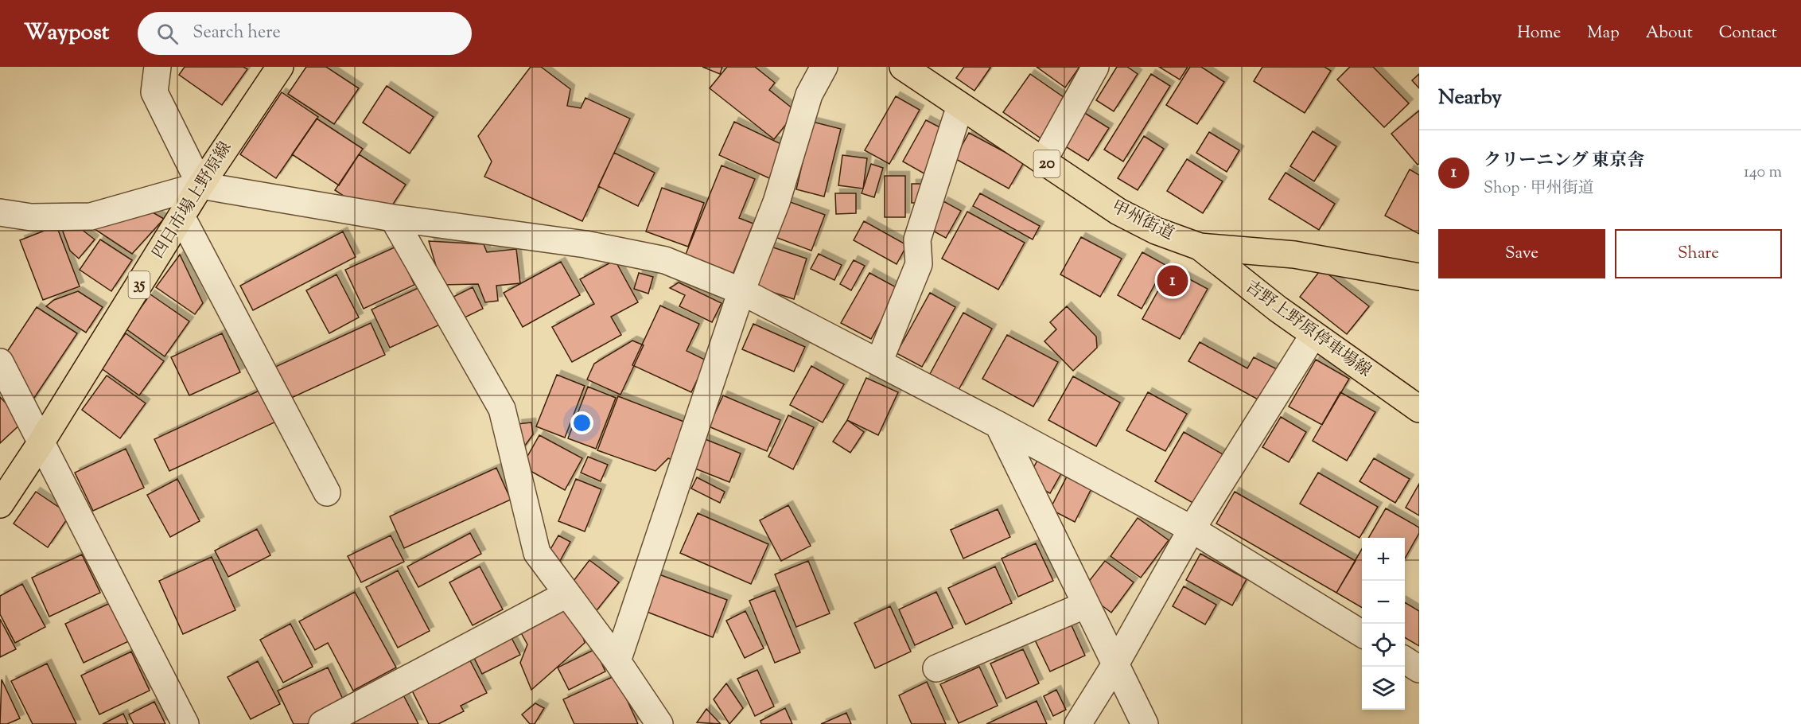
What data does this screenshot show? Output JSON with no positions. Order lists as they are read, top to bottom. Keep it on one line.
{"streets":{"main road":["20","四日市場上野原線","甲州街道","35","吉野上野原停車場線"]},"crossings":[["甲州街道","吉野上野原停車場線"]],"page":{"header":"Waypost","search":"Search here","nav":["Home","Map","About","Contact"],"heading":"Nearby","list":[{"mark":"1","name":"クリーニング 東京舎","note":"Shop · 甲州街道","value":"140 m"}],"buttons":["Save","Share"],"pins":"1","map_buttons":["+","−"]}}
